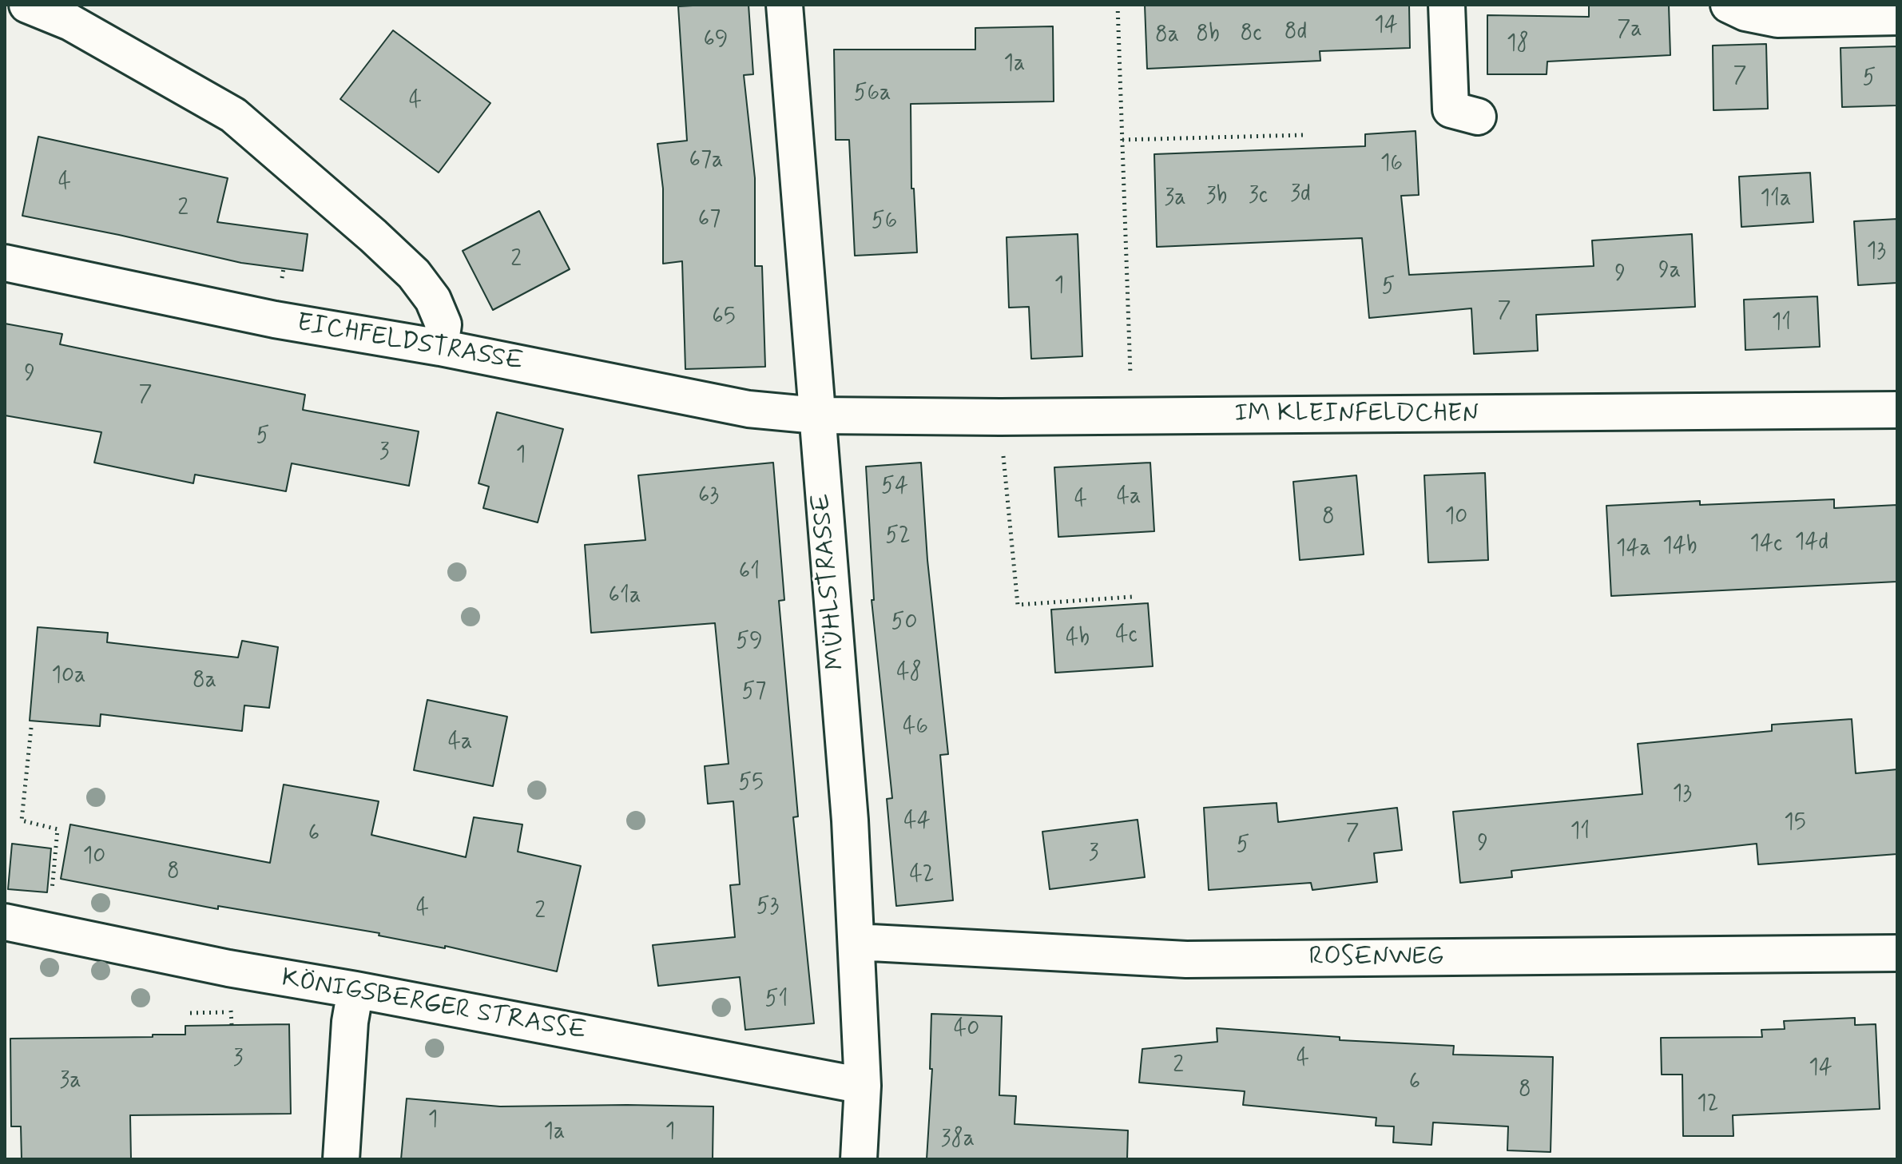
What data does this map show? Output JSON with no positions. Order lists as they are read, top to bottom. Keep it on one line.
{"streets":{"street":["EICHFELDSTRASSE","IM KLEINFELDCHEN","MÜHLSTRASSE","ROSENWEG","KÖNIGSBERGER STRASSE"]},"crossings":[["EICHFELDSTRASSE","IM KLEINFELDCHEN"],["EICHFELDSTRASSE","MÜHLSTRASSE"],["IM KLEINFELDCHEN","MÜHLSTRASSE"],["MÜHLSTRASSE","ROSENWEG"],["MÜHLSTRASSE","KÖNIGSBERGER STRASSE"]],"house_numbers":["14","7a","8d","8c","8b","8a","69","18","1a","7","5","56a","4","67a","16","4","3d","3c","3b","3a","11a","2","67","56","13","2","9a","9","1","5","7","65","11","9","7","5","3","1","54","63","4a","4","8","10","52","14d","14c","14b","14a","61","61a","50","4c","4b","59","48","10a","8a","57","46","4a","55","13","44","15","11","7","6","9","5","3","10","8","42","53","4","2","51","40","3","4","2","14","3a","6","8","12","1","1a","1","38a"]}
